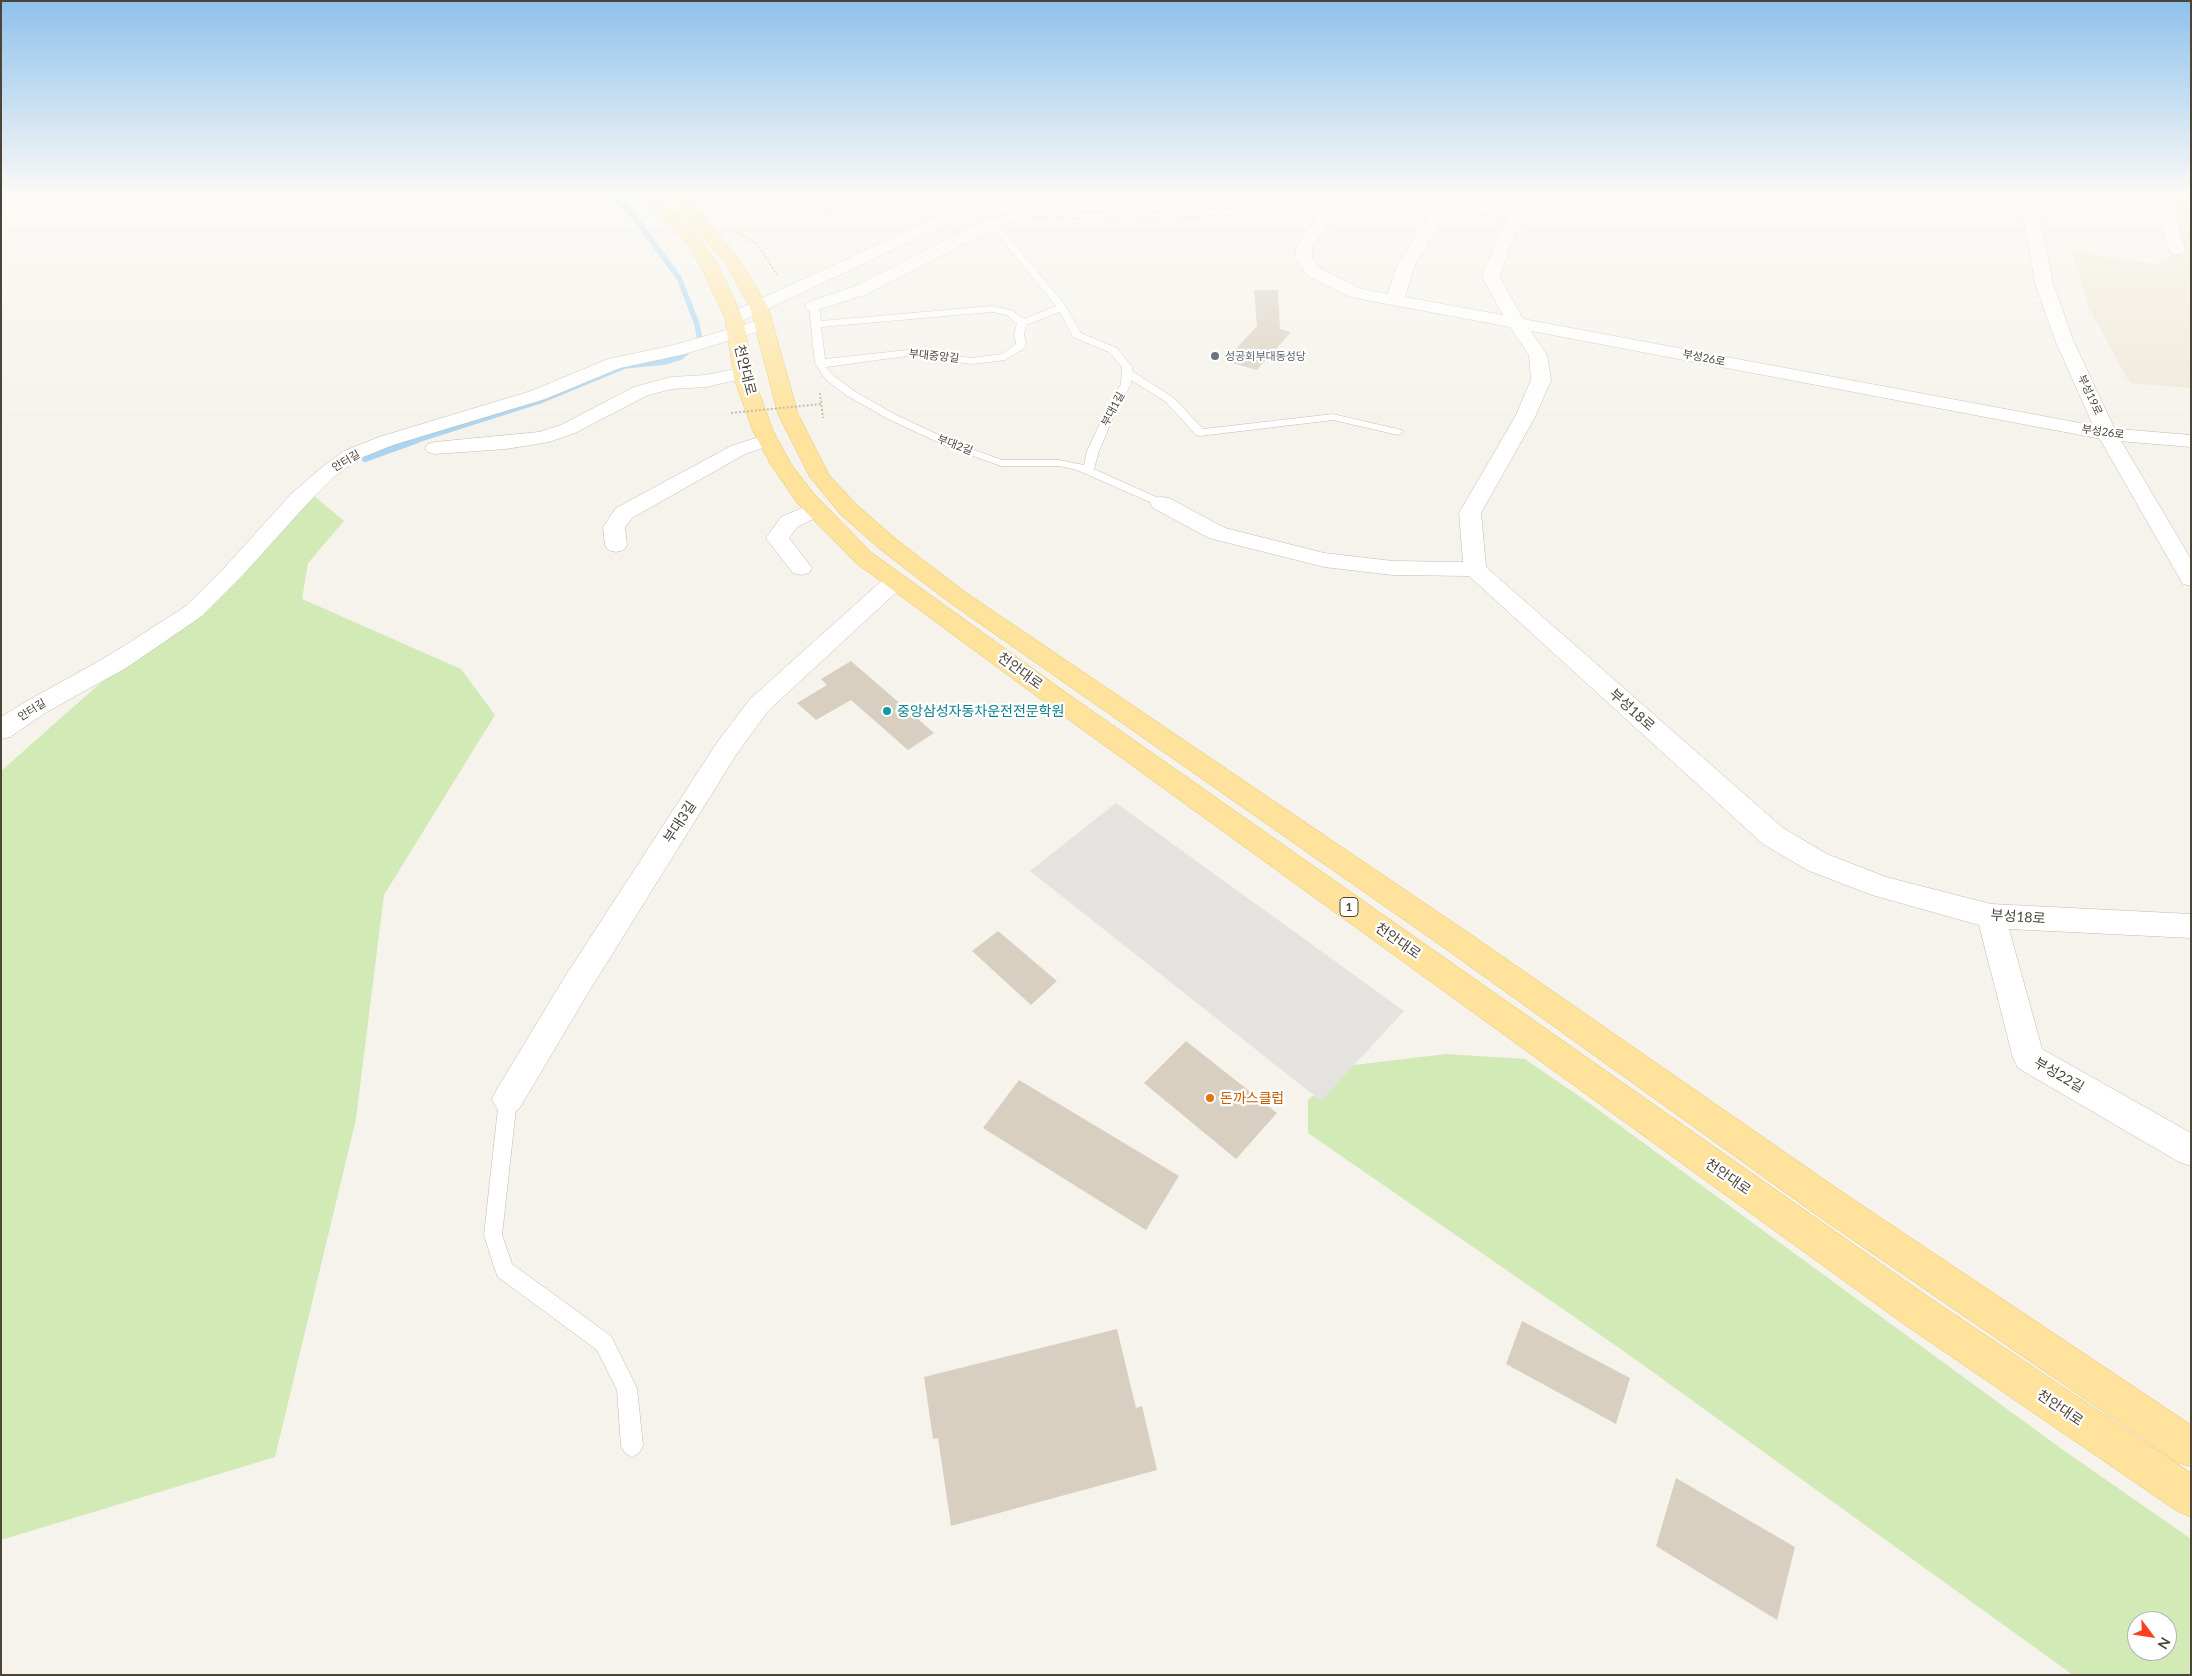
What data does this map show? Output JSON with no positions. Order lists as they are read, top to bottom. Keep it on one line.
{"streets":{"main road":["천안대로","1"],"street":["부성26로","부성19로","안터길","부성18로","부대3길","부성22길"],"lane":["부대중앙길","부대1길","부대2길"]},"crossings":[["부대중앙길","부대2길"],["부성26로","부성19로"],["천안대로","안터길"],["천안대로","부대3길"],["부대1길","부대2길"],["부성18로","부성22길"]],"places":["성공회부대동성당","중앙삼성자동차운전전문학원","돈까스클럽"],"north":"bottom right"}
